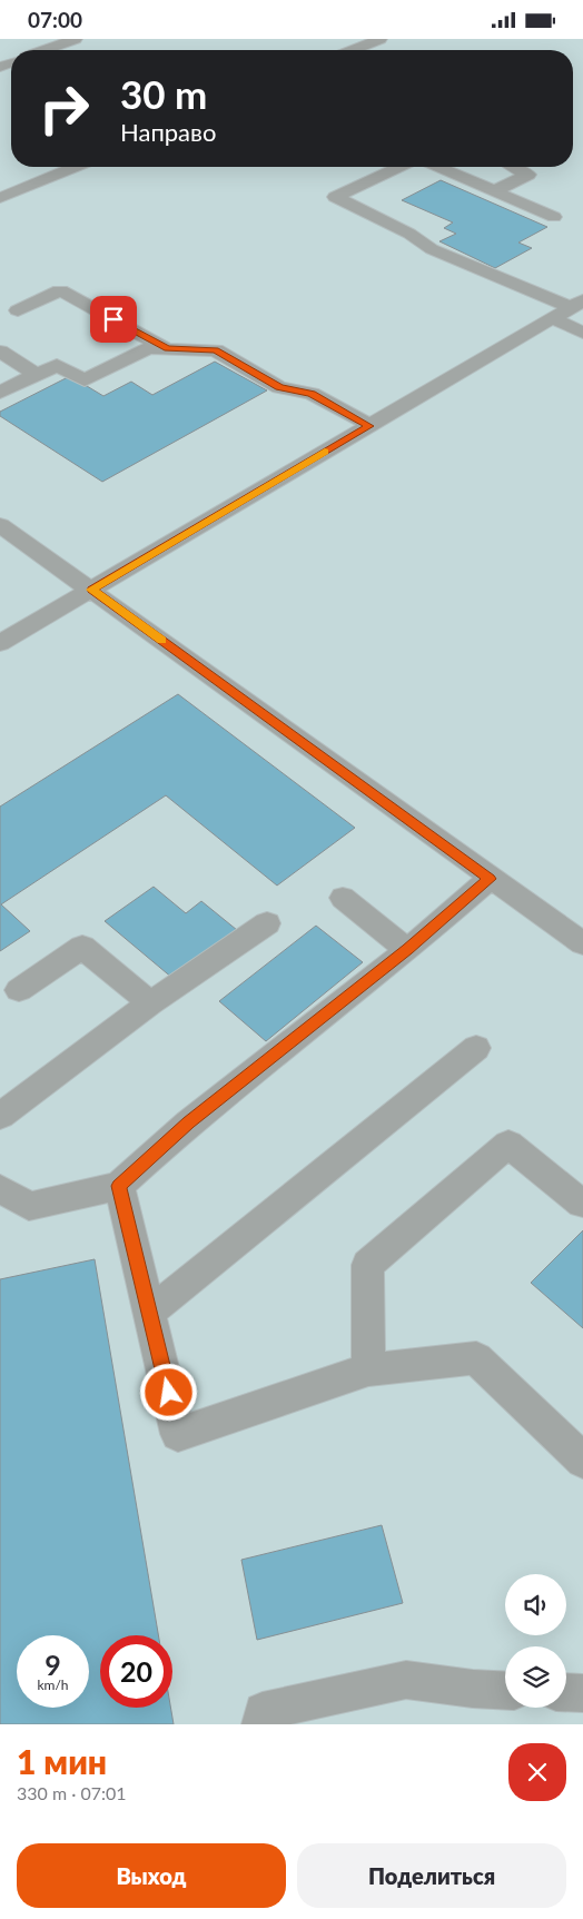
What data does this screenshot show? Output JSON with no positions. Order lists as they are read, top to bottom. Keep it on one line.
{"page":{"status":"07:00","turn":["30 m","Направо"],"speed":"9 km/h","limit":"20","heading":["1 мин","330 m · 07:01"],"buttons":["Выход","Поделиться"]}}
